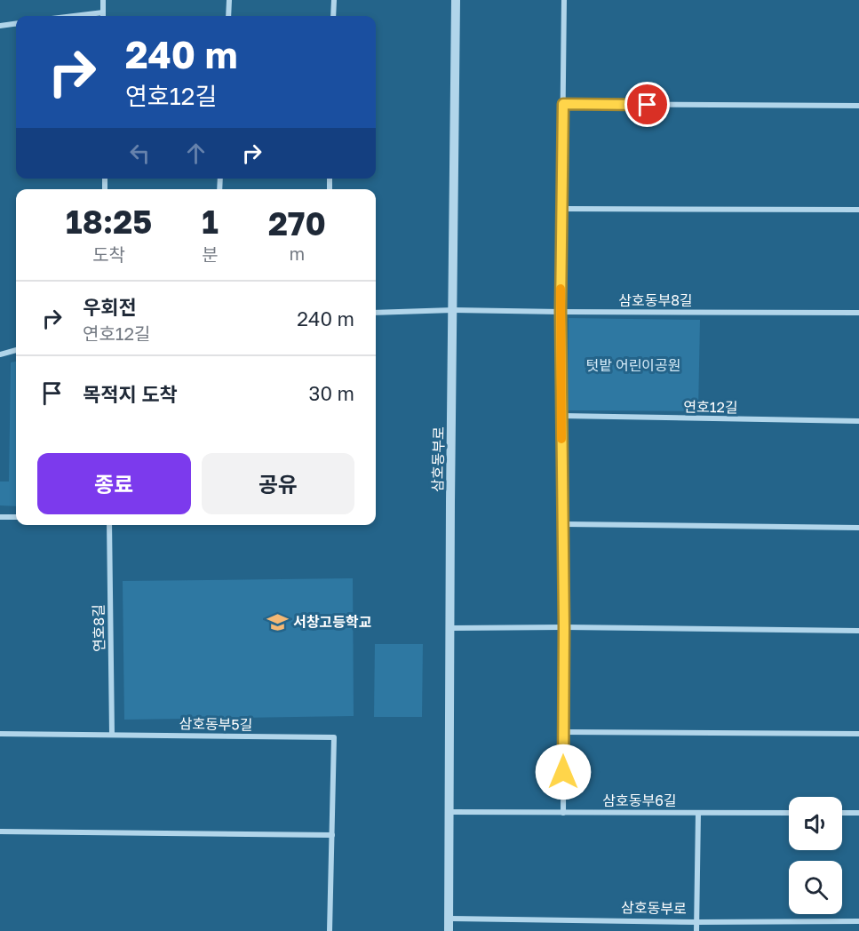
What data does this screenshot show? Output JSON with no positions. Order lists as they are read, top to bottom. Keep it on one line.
{"streets":{"street":["삼호동부8길","연호12길","삼호동부로","연호8길","삼호동부5길","삼호동부6길"]},"crossings":[["삼호동부8길","삼호동부로"],["삼호동부로","삼호동부6길"],["연호8길","삼호동부5길"]],"parks":["텃밭 어린이공원"],"places":{"school or university":["서창고등학교"]},"page":{"turn":["240 m","연호12길"],"eta":["18:25","도착","1","분","270","m"],"list":[{"name":"우회전","note":"연호12길","value":"240 m"},{"name":"목적지 도착","value":"30 m"}],"buttons":["종료","공유"]}}
